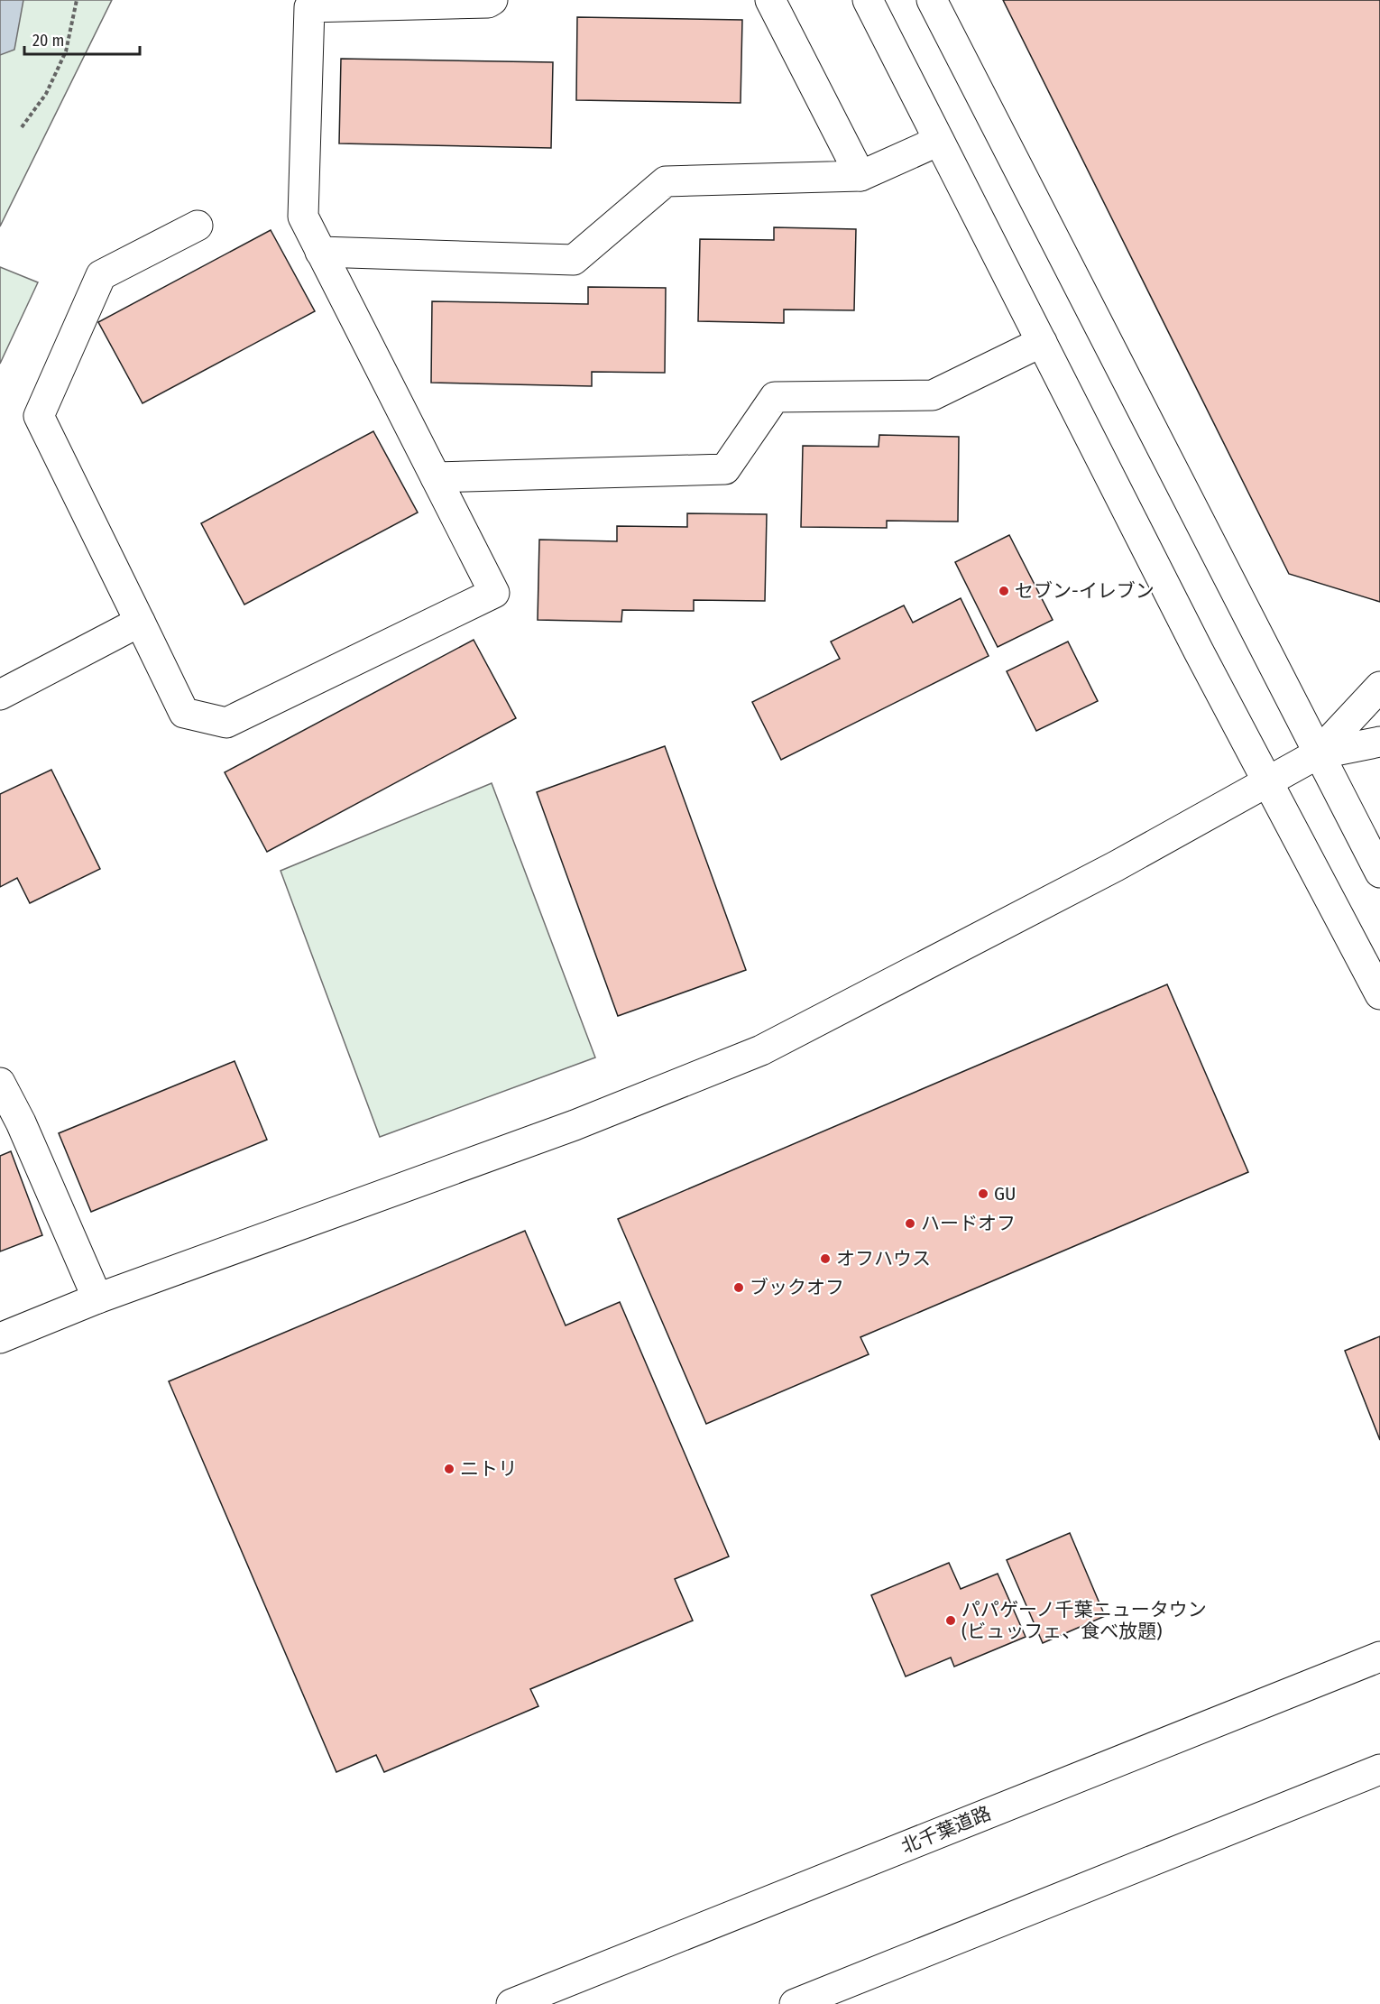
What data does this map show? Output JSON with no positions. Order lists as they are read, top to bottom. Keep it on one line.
{"streets":{"main road":["北千葉道路"]},"places":["セブン-イレブン","GU","ハードオフ","オフハウス","ブックオフ","ニトリ","パパゲーノ千葉ニュータウン (ビュッフェ、食べ放題)"],"scale_bar":"20 m"}
